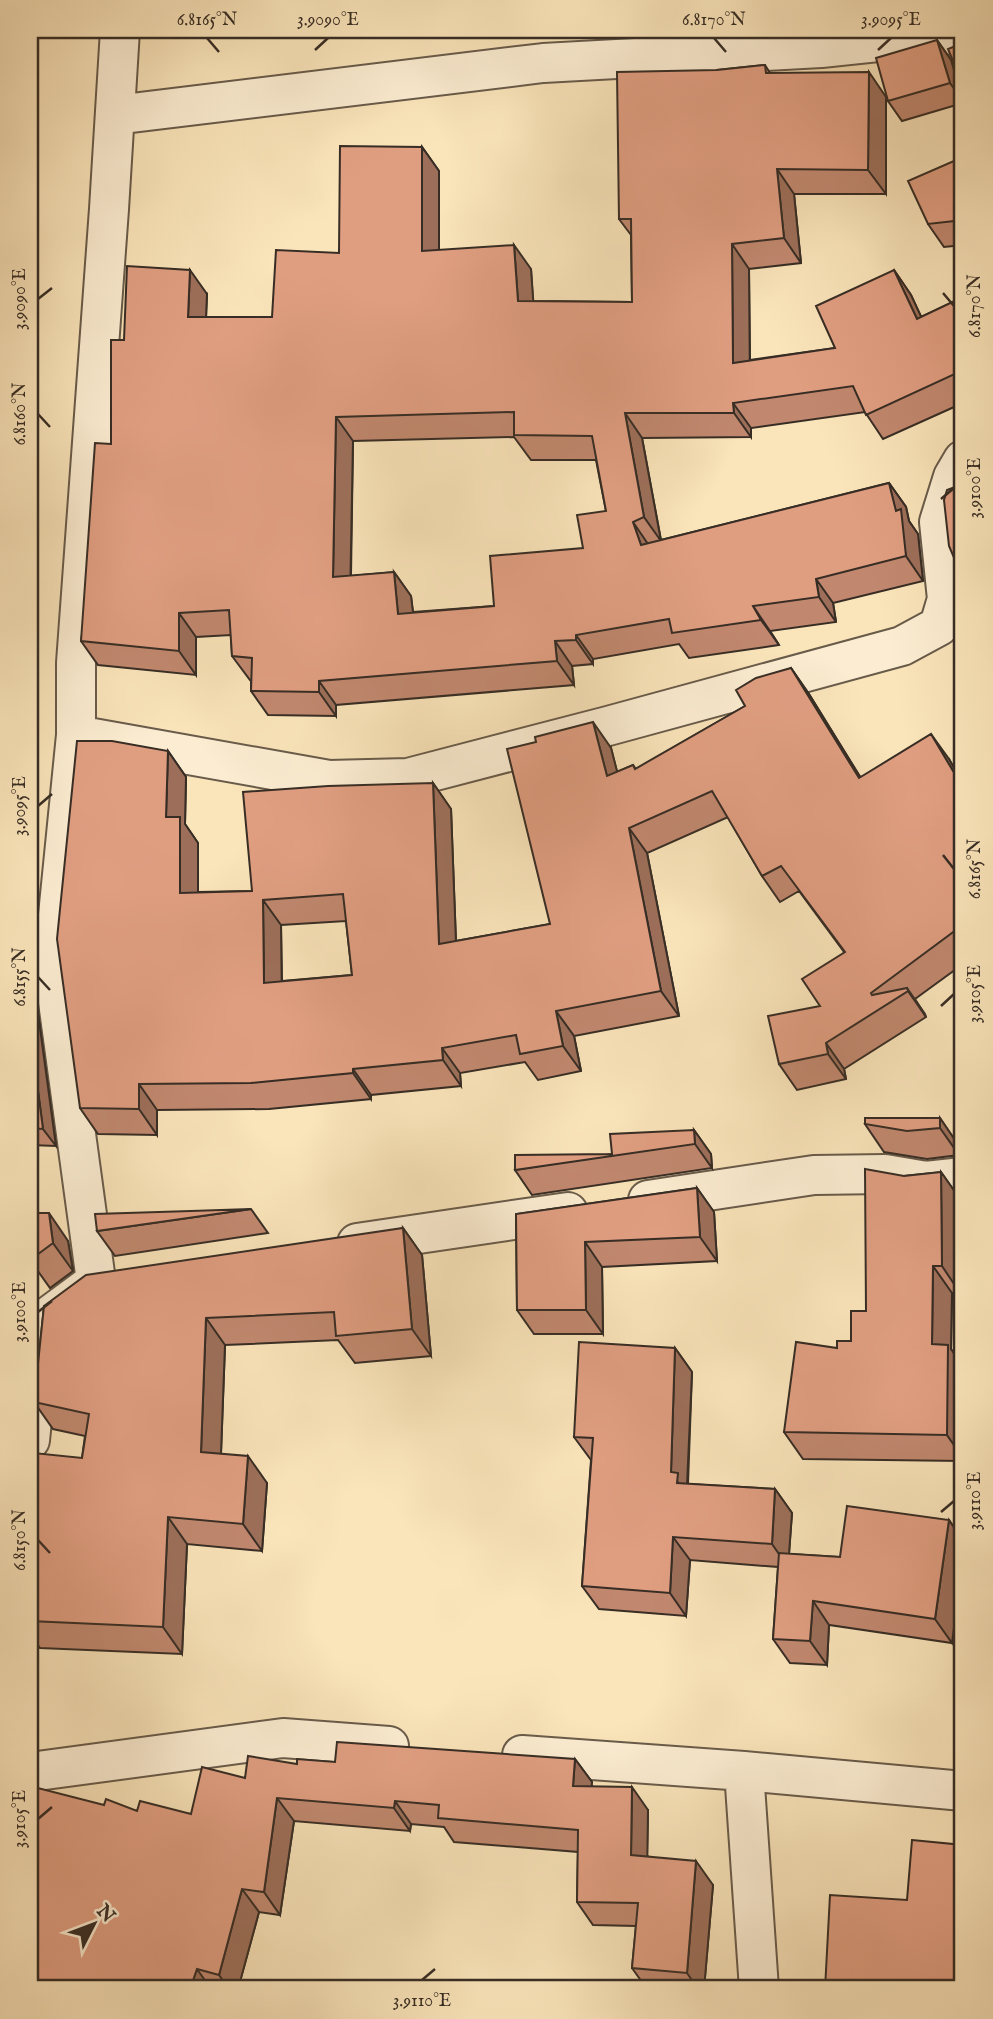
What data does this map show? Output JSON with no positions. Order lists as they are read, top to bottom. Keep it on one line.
{"north":"top right","coordinates":["6.8165°N","3.9090°E","6.8170°N","3.9095°E","6.8160°N","3.9100°E","6.8155°N","3.9105°E","3.9110°E","6.8150°N"]}
